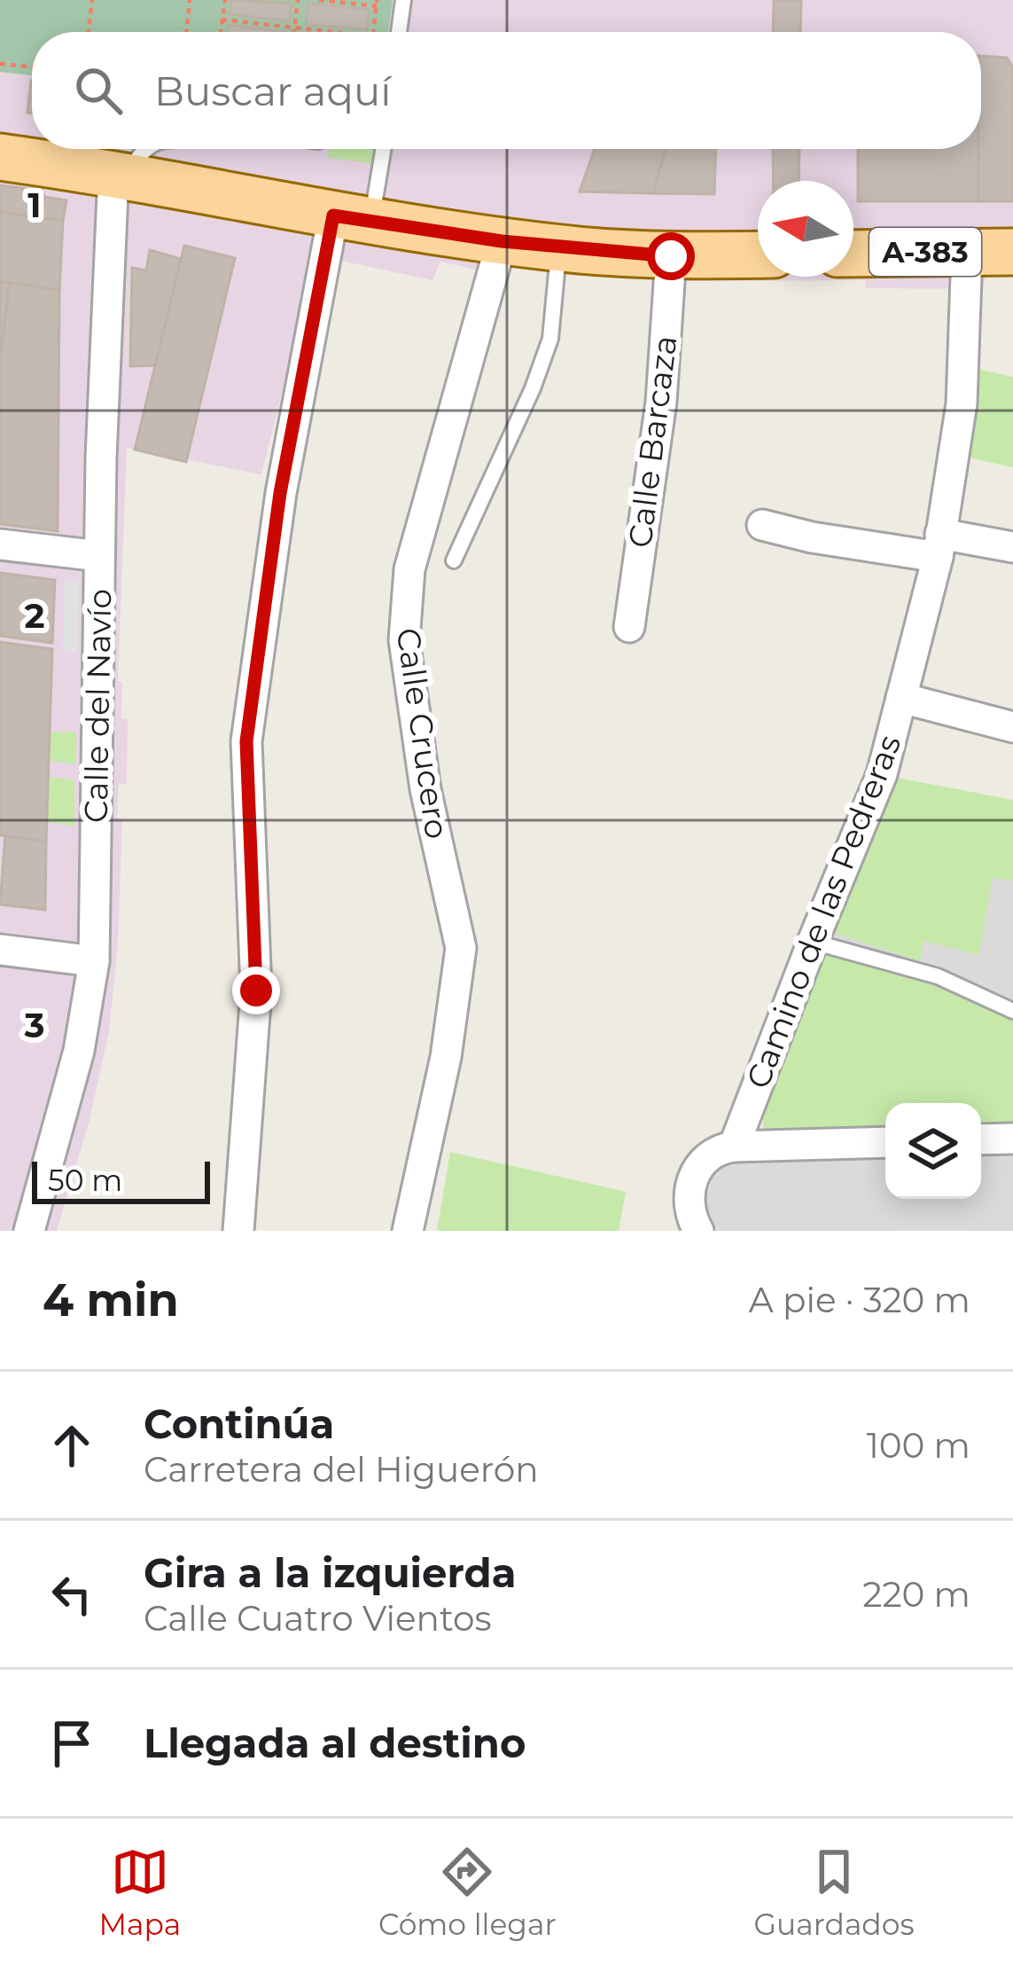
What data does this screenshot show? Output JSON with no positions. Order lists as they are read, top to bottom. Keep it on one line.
{"streets":{"main road":["A-383"],"street":["Calle Barcaza","Calle del Navío","Calle Crucero","Camino de las Pedreras"]},"crossings":[["A-383","Camino de las Pedreras"]],"scale_bar":"50 m","north":"left","page":{"search":"Buscar aquí","scale":"50 m","heading":["4 min","A pie · 320 m"],"list":[["Continúa","Carretera del Higuerón","100 m"],["Gira a la izquierda","Calle Cuatro Vientos","220 m"],"Llegada al destino"],"nav":["Mapa","Cómo llegar","Guardados"]},"grid":{"rows":["1","2","3"]}}
